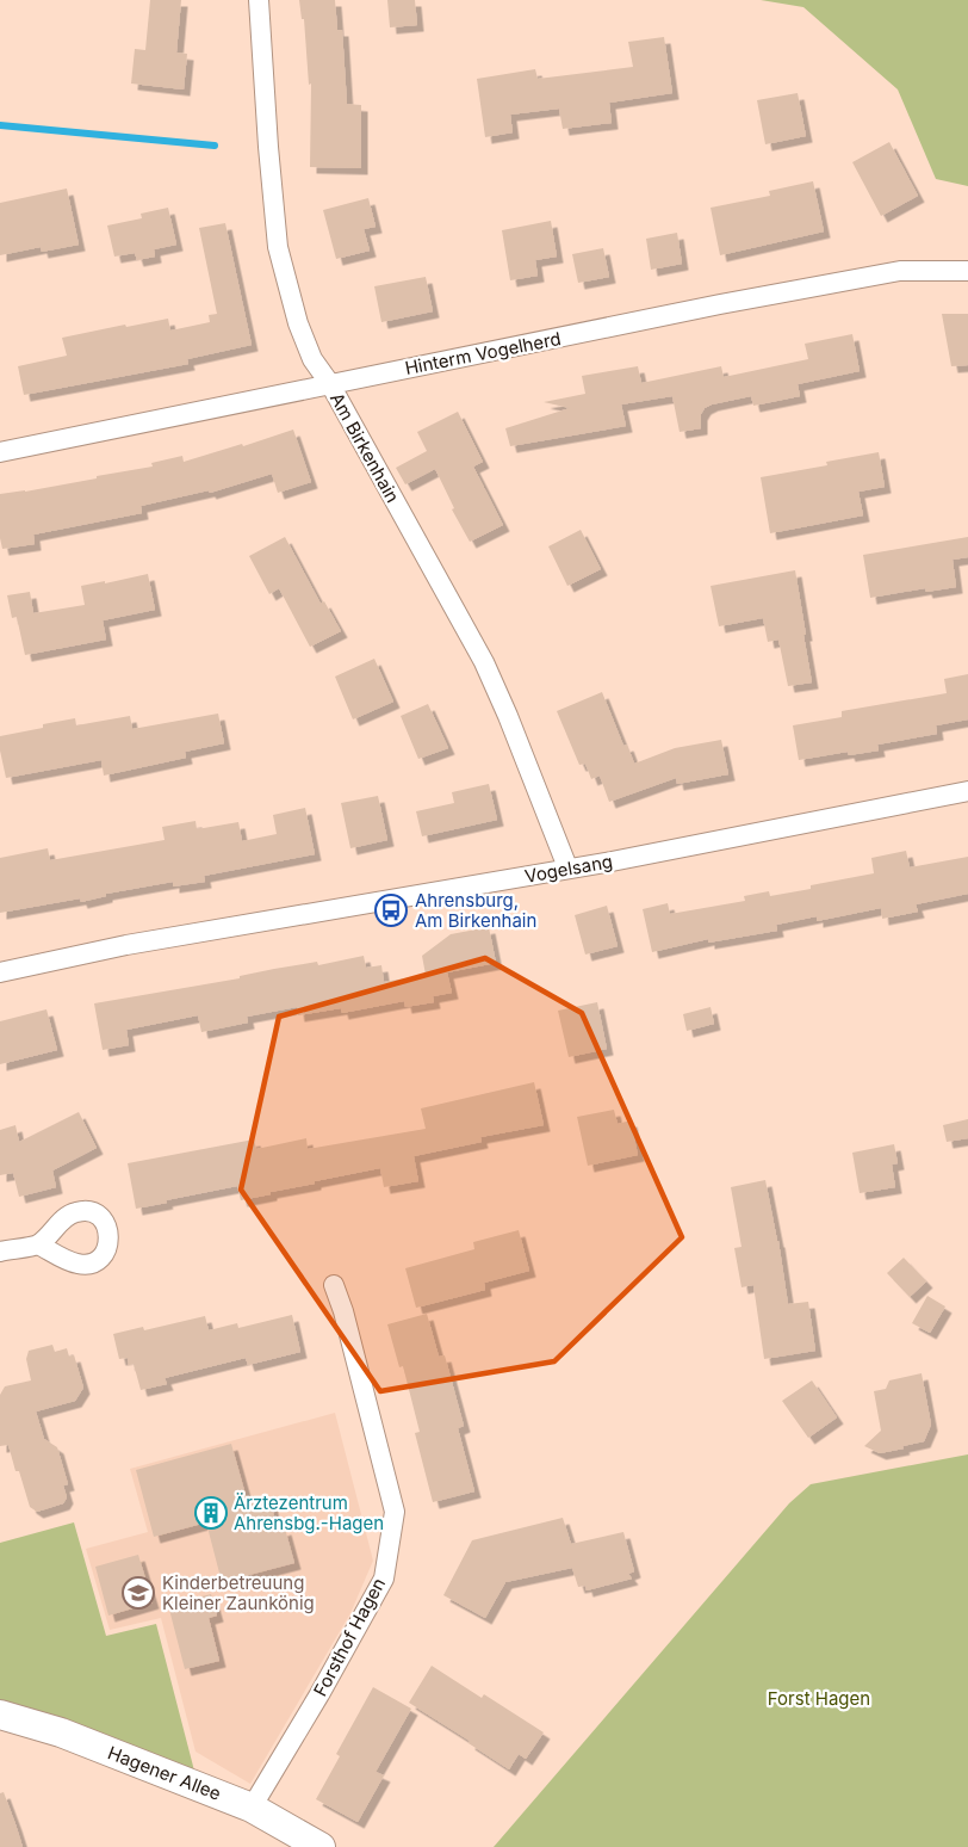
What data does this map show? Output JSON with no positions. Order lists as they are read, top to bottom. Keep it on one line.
{"streets":{"street":["Hinterm Vogelherd","Am Birkenhain","Vogelsang","Forsthof Hagen","Hagener Allee"]},"crossings":[["Hinterm Vogelherd","Am Birkenhain"],["Am Birkenhain","Vogelsang"],["Forsthof Hagen","Hagener Allee"]],"parks":["Forst Hagen"],"places":{"bus stop":["Ahrensburg, Am Birkenhain"],"building":["Ärztezentrum Ahrensbg.-Hagen"],"school or university":["Kinderbetreuung Kleiner Zaunkönig"]}}
